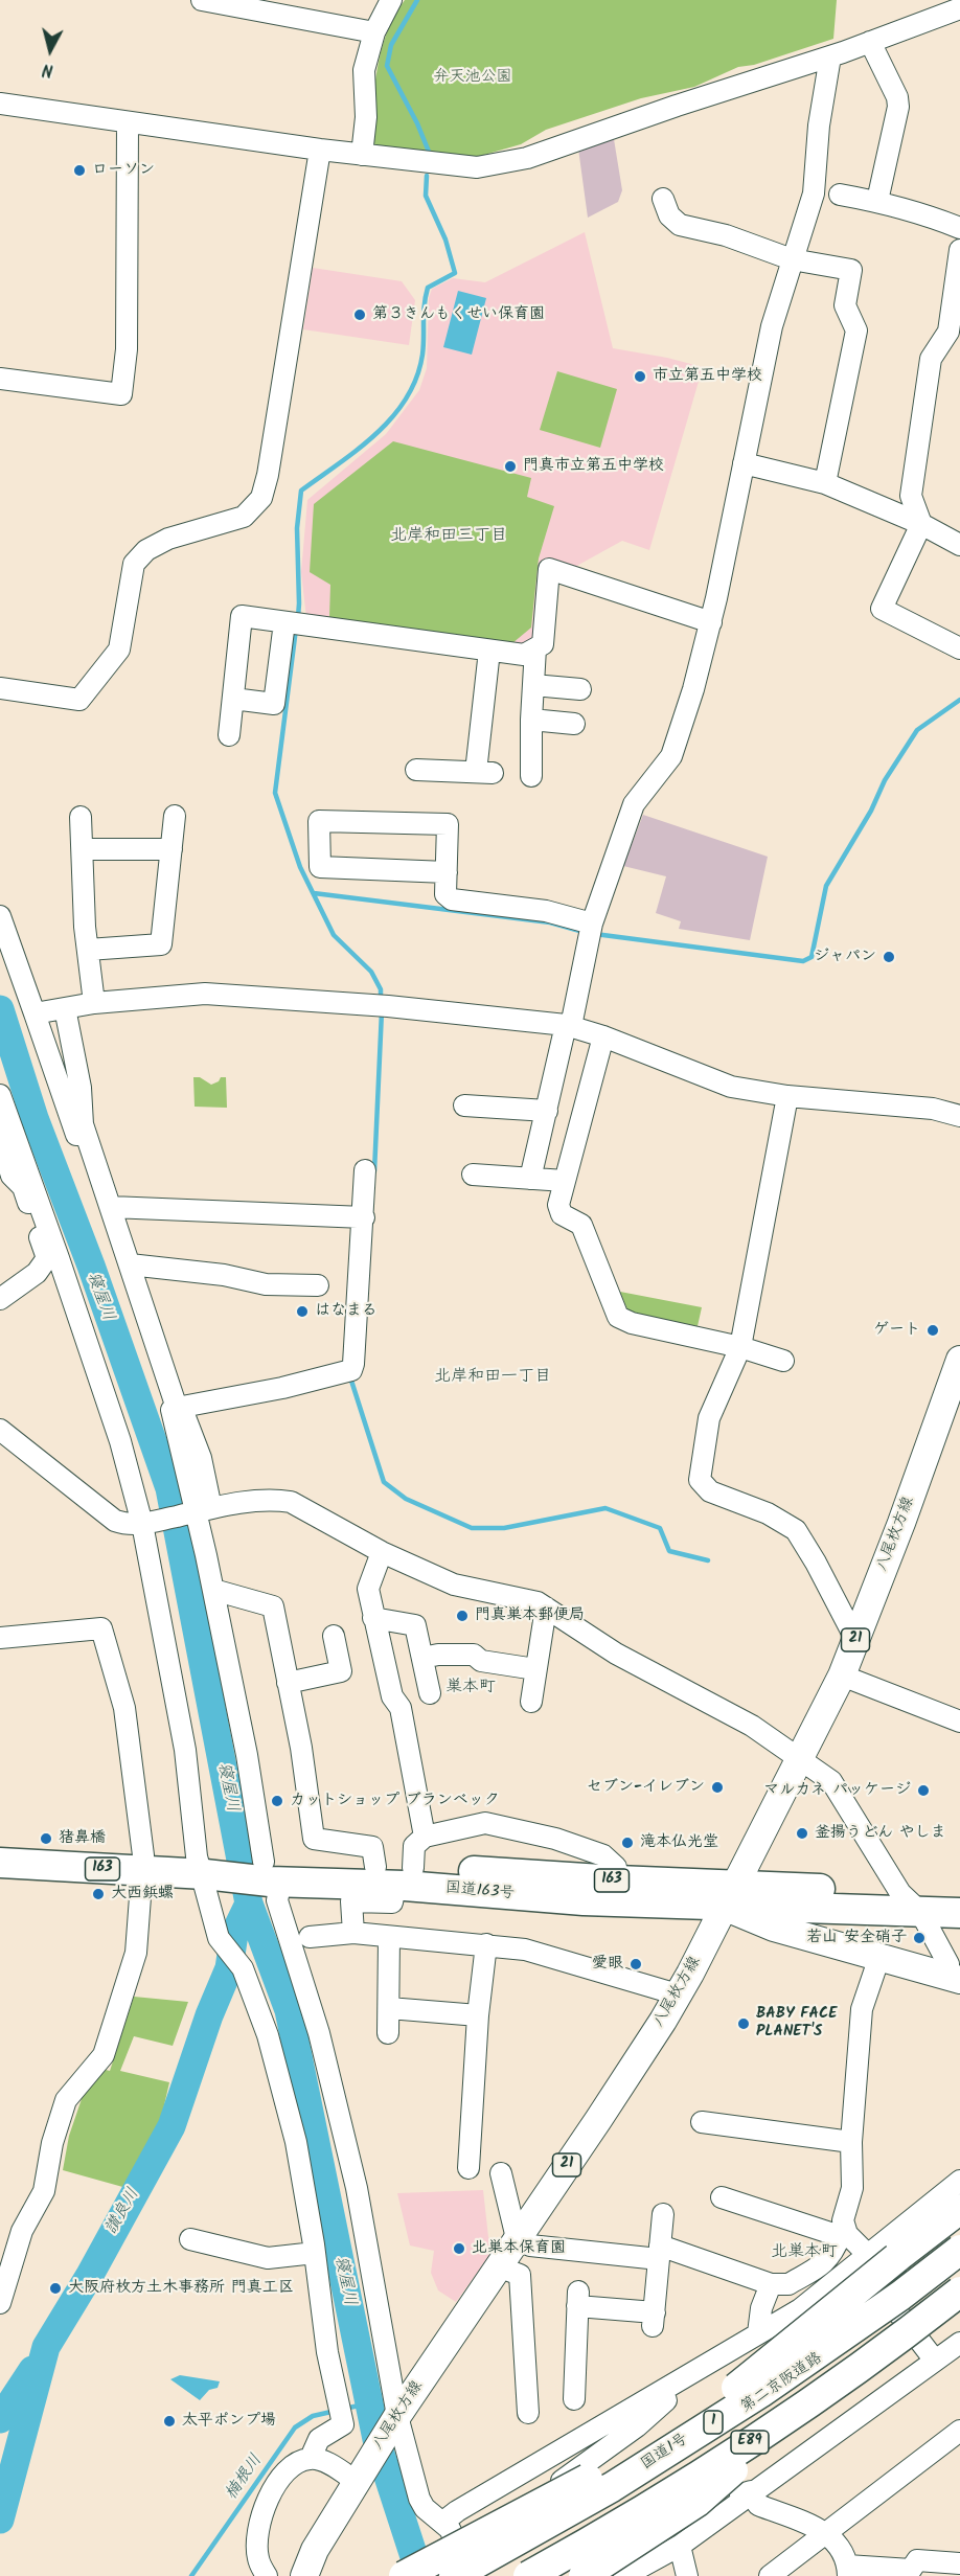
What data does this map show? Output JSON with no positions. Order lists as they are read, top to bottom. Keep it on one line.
{"streets":{"highway":["163","国道163号","第二京阪道路","1","E89","国道1号"],"main road":["八尾枚方線","21"]},"crossings":[["八尾枚方線","国道163号"]],"districts":["北岸和田三丁目","北岸和田一丁目","巣本町","北巣本町"],"water":["寝屋川","讃良川","楠根川"],"parks":["弁天池公園"],"places":["ローソン","第３きんもくせい保育園","市立第五中学校","門真市立第五中学校","ジャパン","はなまる","ゲート","門真巣本郵便局","セブン-イレブン","マルカネ パッケージ","カットショップ ブランベック","釜揚うどん やしま","猪鼻橋","滝本仏光堂","大西鋲螺","若山 安全硝子","愛眼","BABY FACE PLANET'S","北巣本保育園","大阪府枚方土木事務所 門真工区","太平ポンプ場"],"north":"bottom"}
